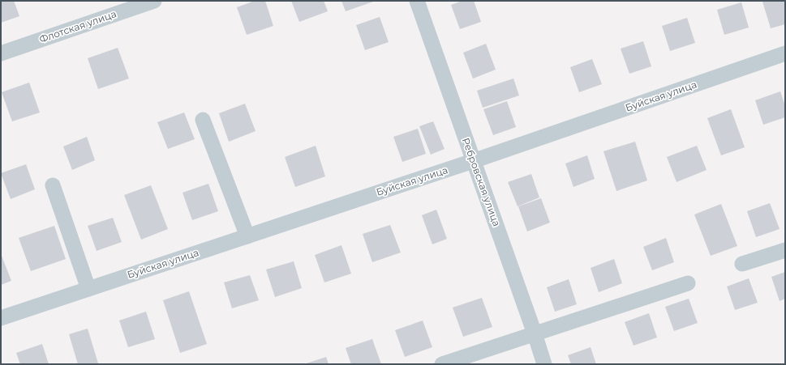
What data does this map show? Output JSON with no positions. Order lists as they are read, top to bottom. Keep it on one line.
{"streets":{"street":["Флотская улица","Буйская улица","Ребровская улица"]},"crossings":[["Буйская улица","Ребровская улица"]]}
